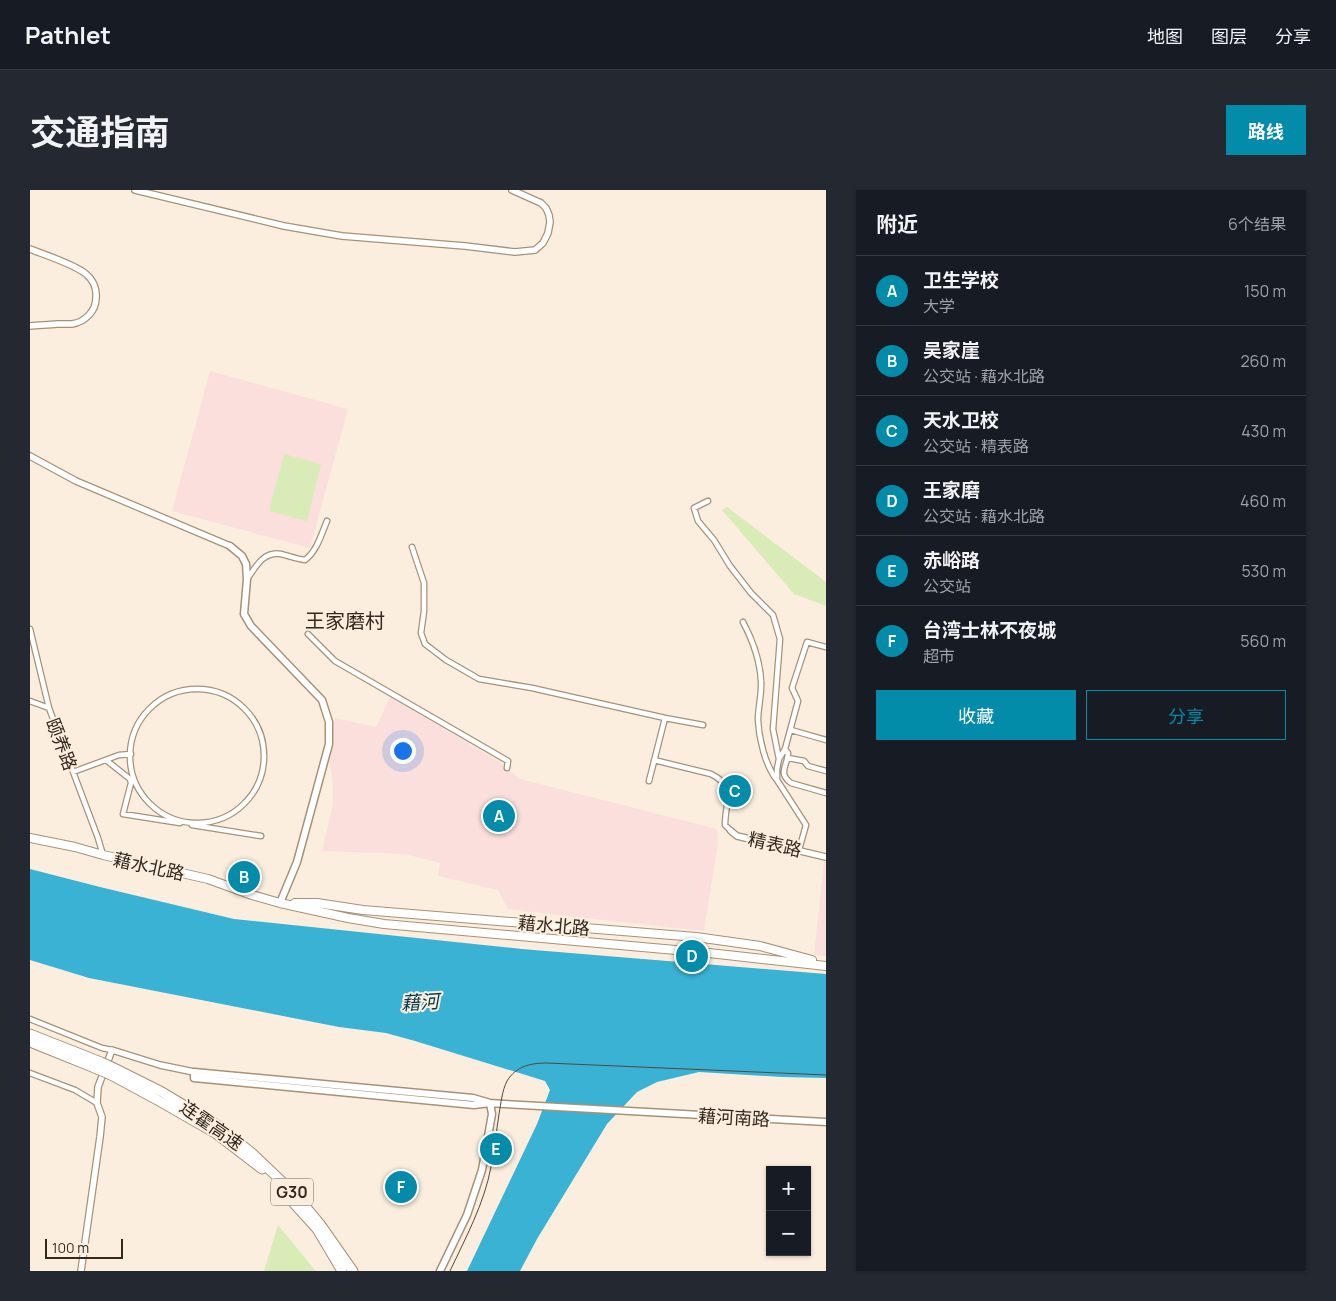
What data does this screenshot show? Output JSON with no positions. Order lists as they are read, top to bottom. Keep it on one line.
{"streets":{"highway":["连霍高速","G30"],"main road":["藉水北路","藉河南路"],"street":["颐养路","精表路"]},"crossings":[["颐养路","藉水北路"]],"districts":["王家磨村"],"water":["藉河"],"scale_bar":"100 m","page":{"header":"Pathlet","nav":["地图","图层","分享"],"title":"交通指南","buttons":["路线",["收藏","分享"]],"heading":["附近","6个结果"],"list":[{"mark":"A","name":"卫生学校","note":"大学","value":"150 m"},{"mark":"B","name":"吴家崖","note":"公交站 · 藉水北路","value":"260 m"},{"mark":"C","name":"天水卫校","note":"公交站 · 精表路","value":"430 m"},{"mark":"D","name":"王家磨","note":"公交站 · 藉水北路","value":"460 m"},{"mark":"E","name":"赤峪路","note":"公交站","value":"530 m"},{"mark":"F","name":"台湾士林不夜城","note":"超市","value":"560 m"}],"pins":["C","A","B","D","E","F"],"map_buttons":["+","−"],"scale":"100 m"}}
